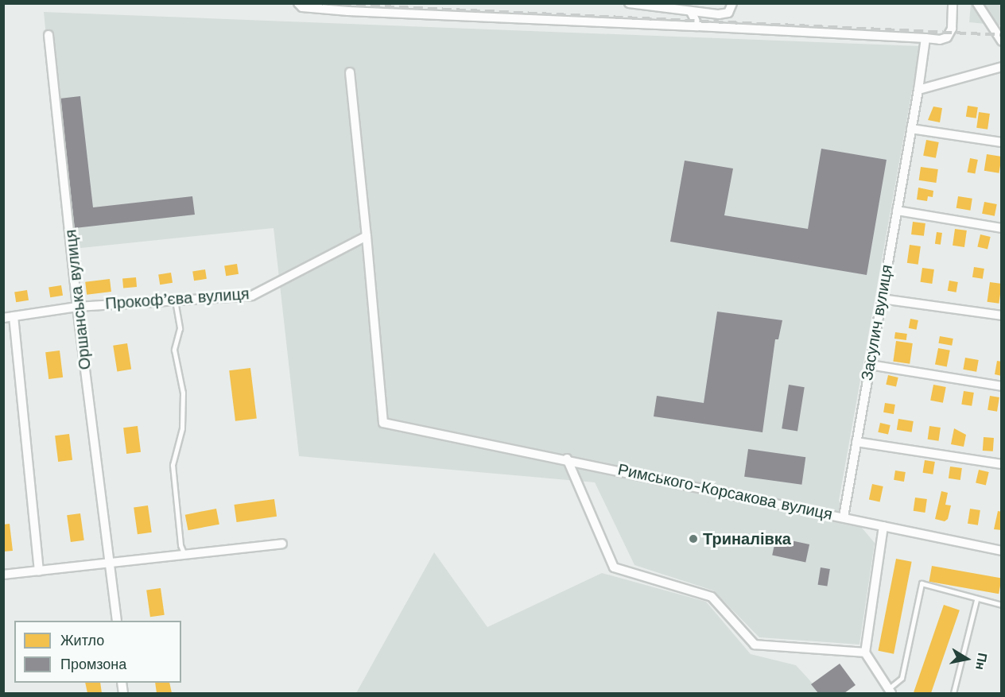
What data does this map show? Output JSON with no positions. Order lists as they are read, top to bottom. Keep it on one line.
{"streets":{"street":["Прокоф’єва вулиця","Оршанська вулиця","Засулич вулиця","Римського-Корсакова вулиця"]},"crossings":[["Прокоф’єва вулиця","Оршанська вулиця"],["Прокоф’єва вулиця","Римського-Корсакова вулиця"],["Засулич вулиця","Римського-Корсакова вулиця"]],"places":["Триналівка"],"legend":["Житло","Промзона"],"north":"right"}
